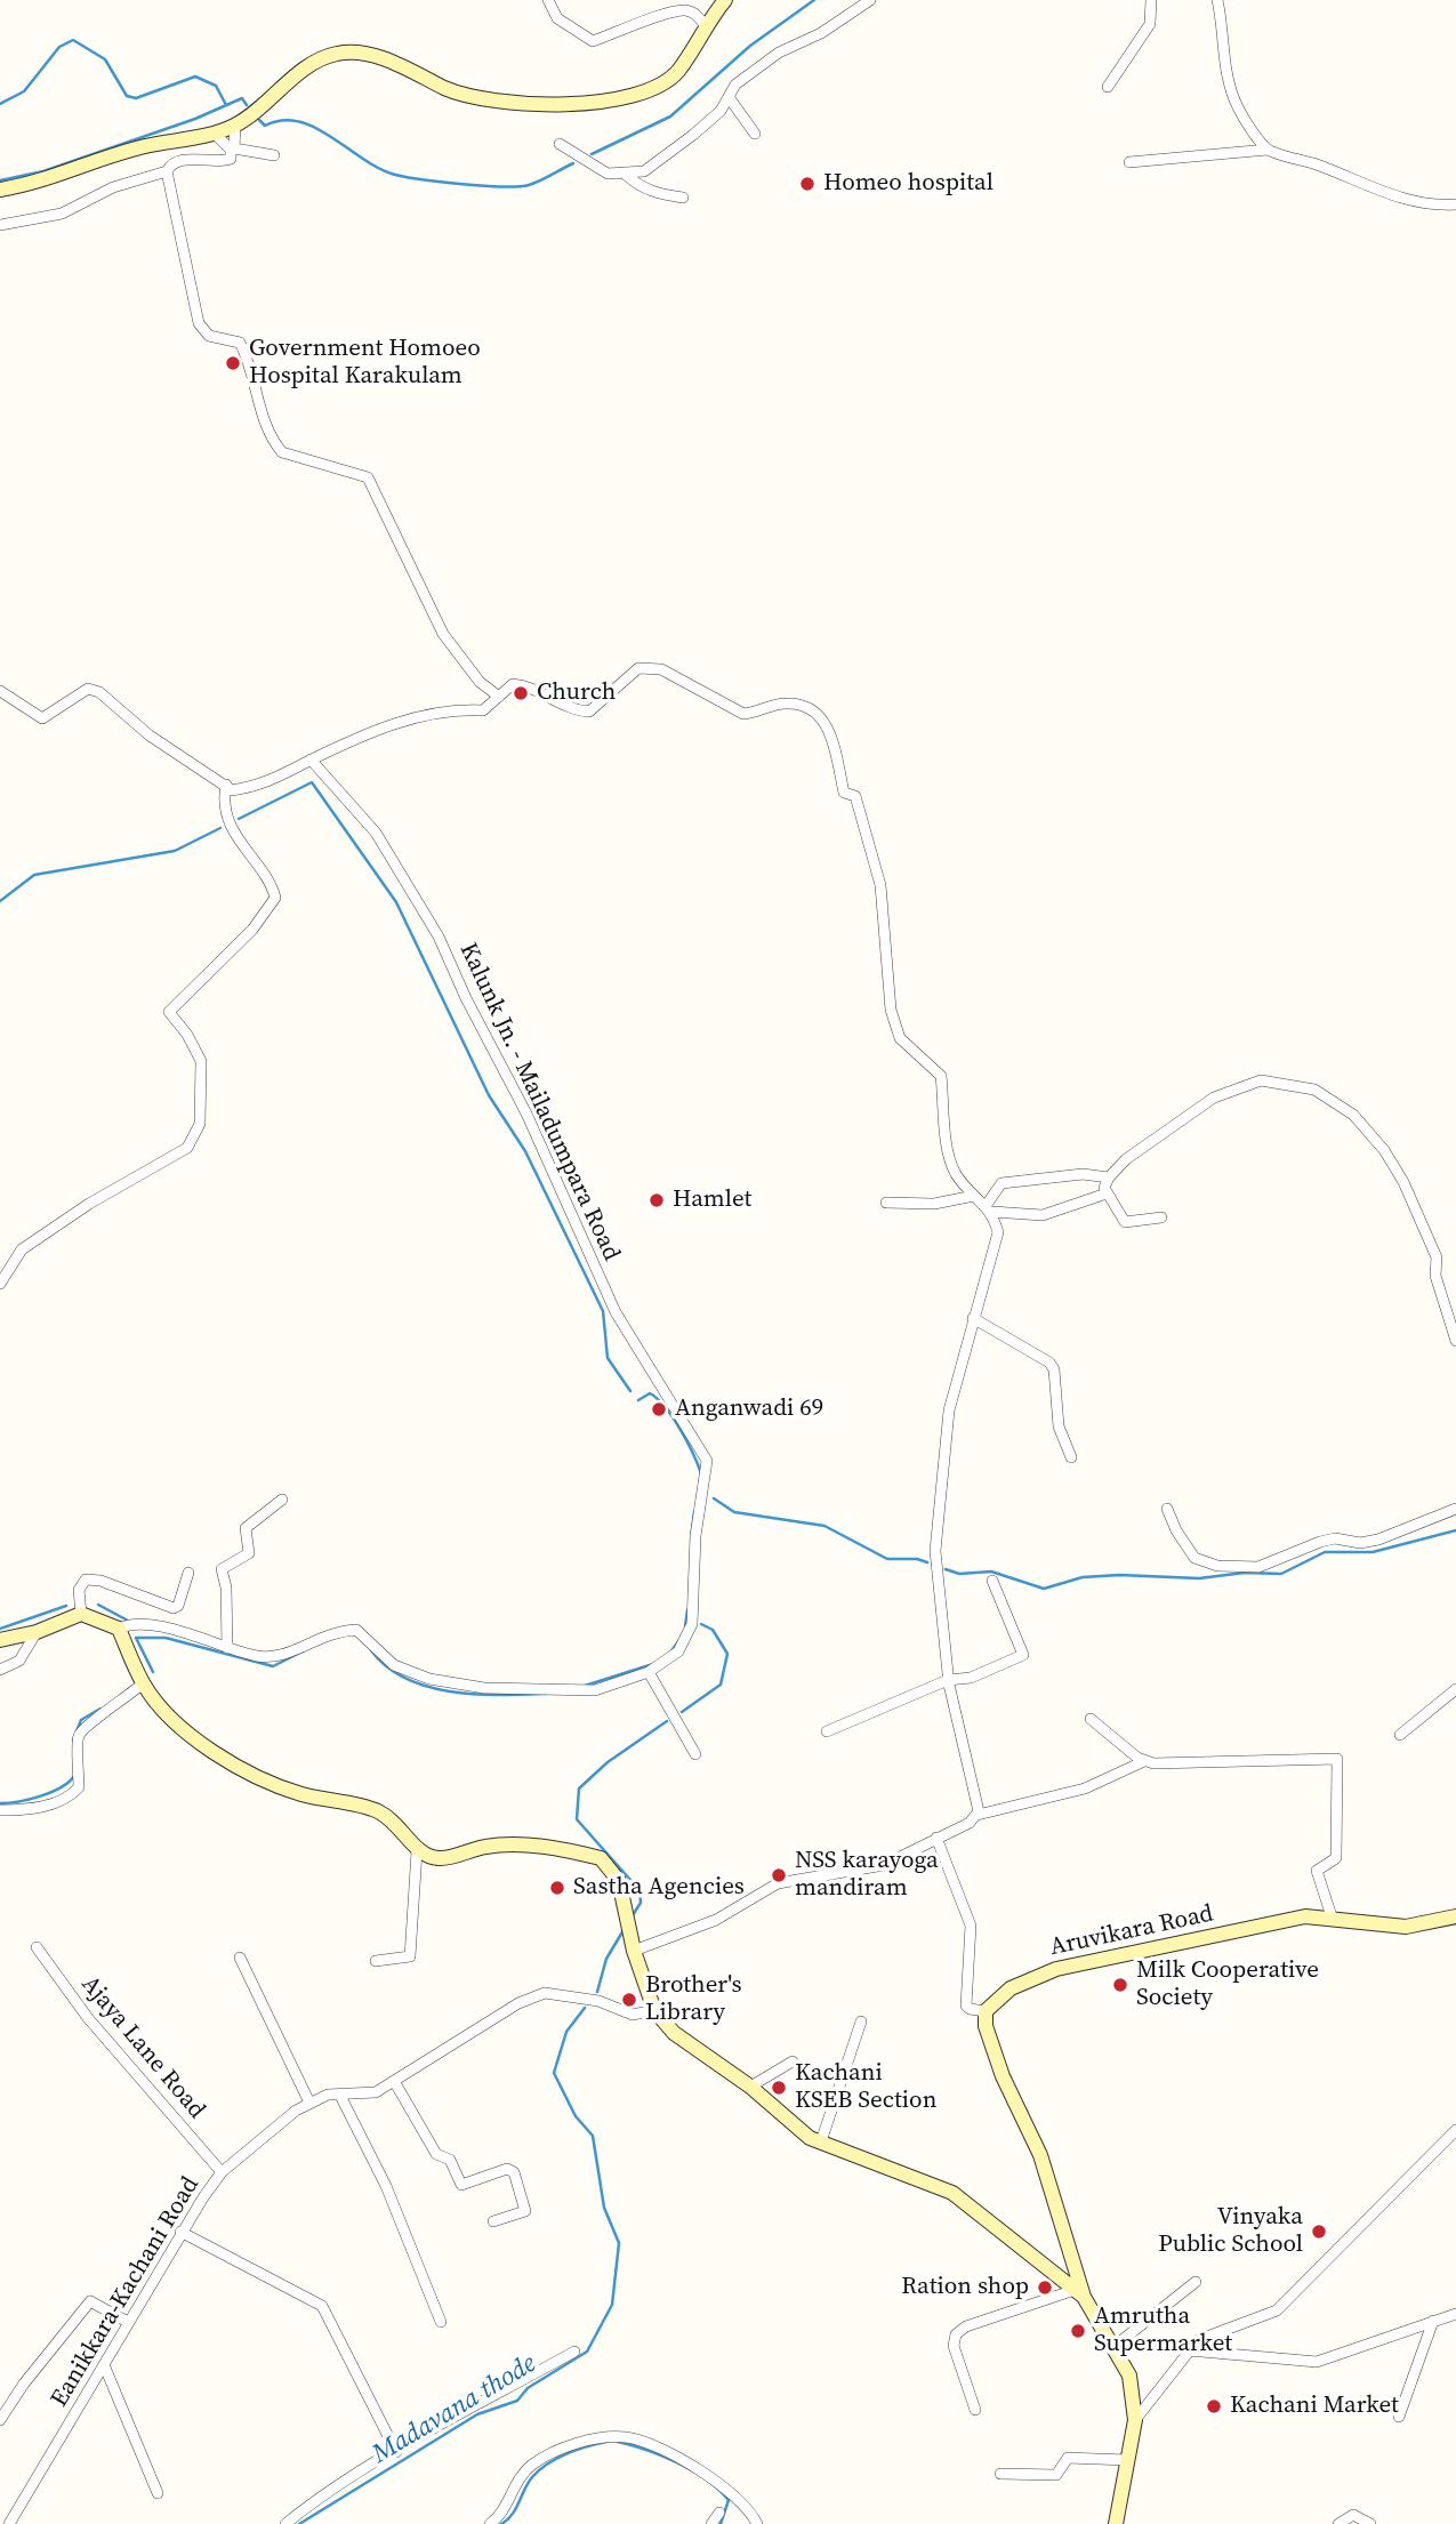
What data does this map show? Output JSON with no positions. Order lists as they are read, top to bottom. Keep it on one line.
{"streets":{"main road":["Aruvikara Road"],"street":["Kalunk Jn. - Mailadumpara Road","Ajaya Lane Road","Eanikkara-Kachani Road"]},"crossings":[["Ajaya Lane Road","Eanikkara-Kachani Road"]],"water":["Madavana thode"],"places":["Homeo hospital","Government Homoeo Hospital Karakulam","Church","Hamlet","Anganwadi 69","NSS karayoga mandiram","Sastha Agencies","Milk Cooperative Society","Brother's Library","Kachani KSEB Section","Vinyaka Public School","Ration shop","Amrutha Supermarket","Kachani Market"]}
